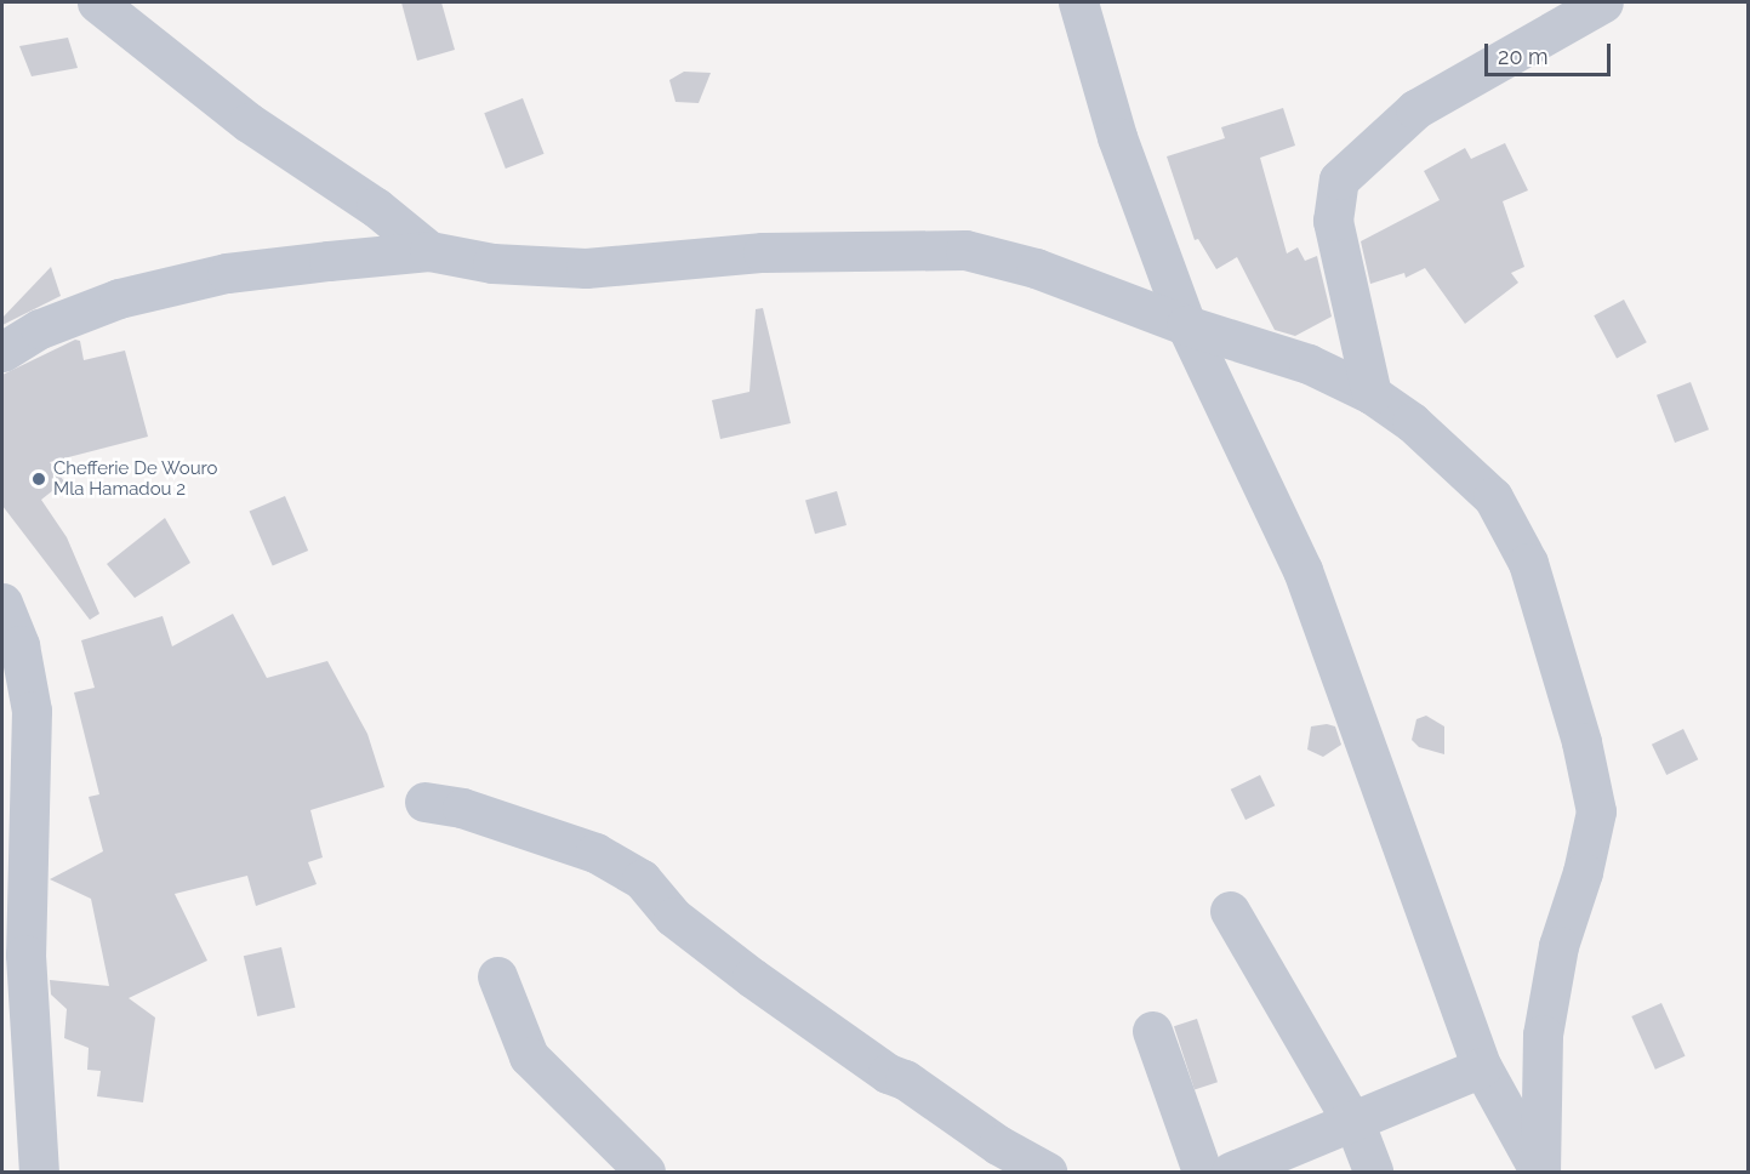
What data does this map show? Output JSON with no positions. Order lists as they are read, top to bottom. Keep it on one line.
{"places":["Chefferie De Wouro Mla Hamadou 2"],"scale_bar":"20 m"}
